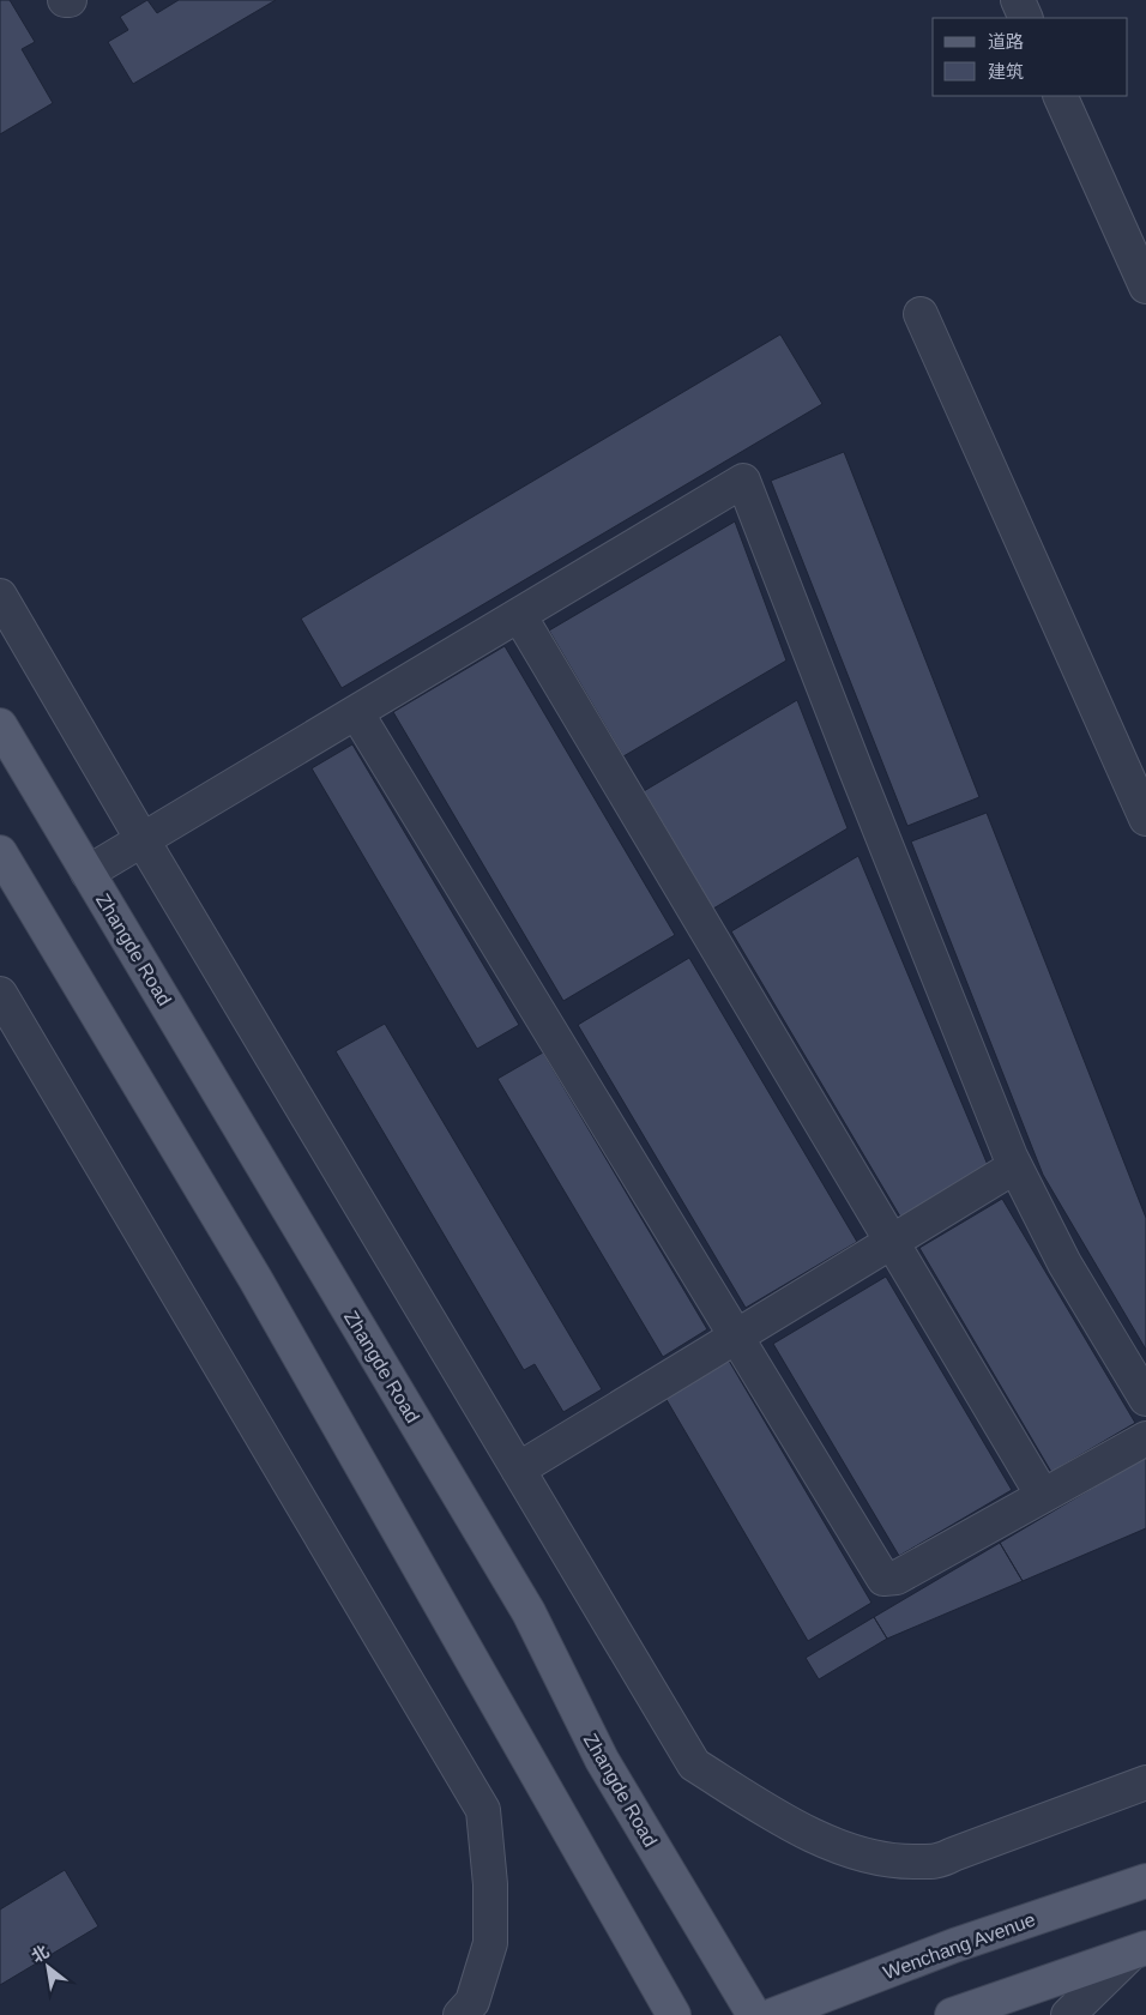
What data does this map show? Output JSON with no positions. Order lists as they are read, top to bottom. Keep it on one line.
{"streets":{"main road":["Zhangde Road","Wenchang Avenue"]},"legend":["道路","建筑"],"north":"top left"}
